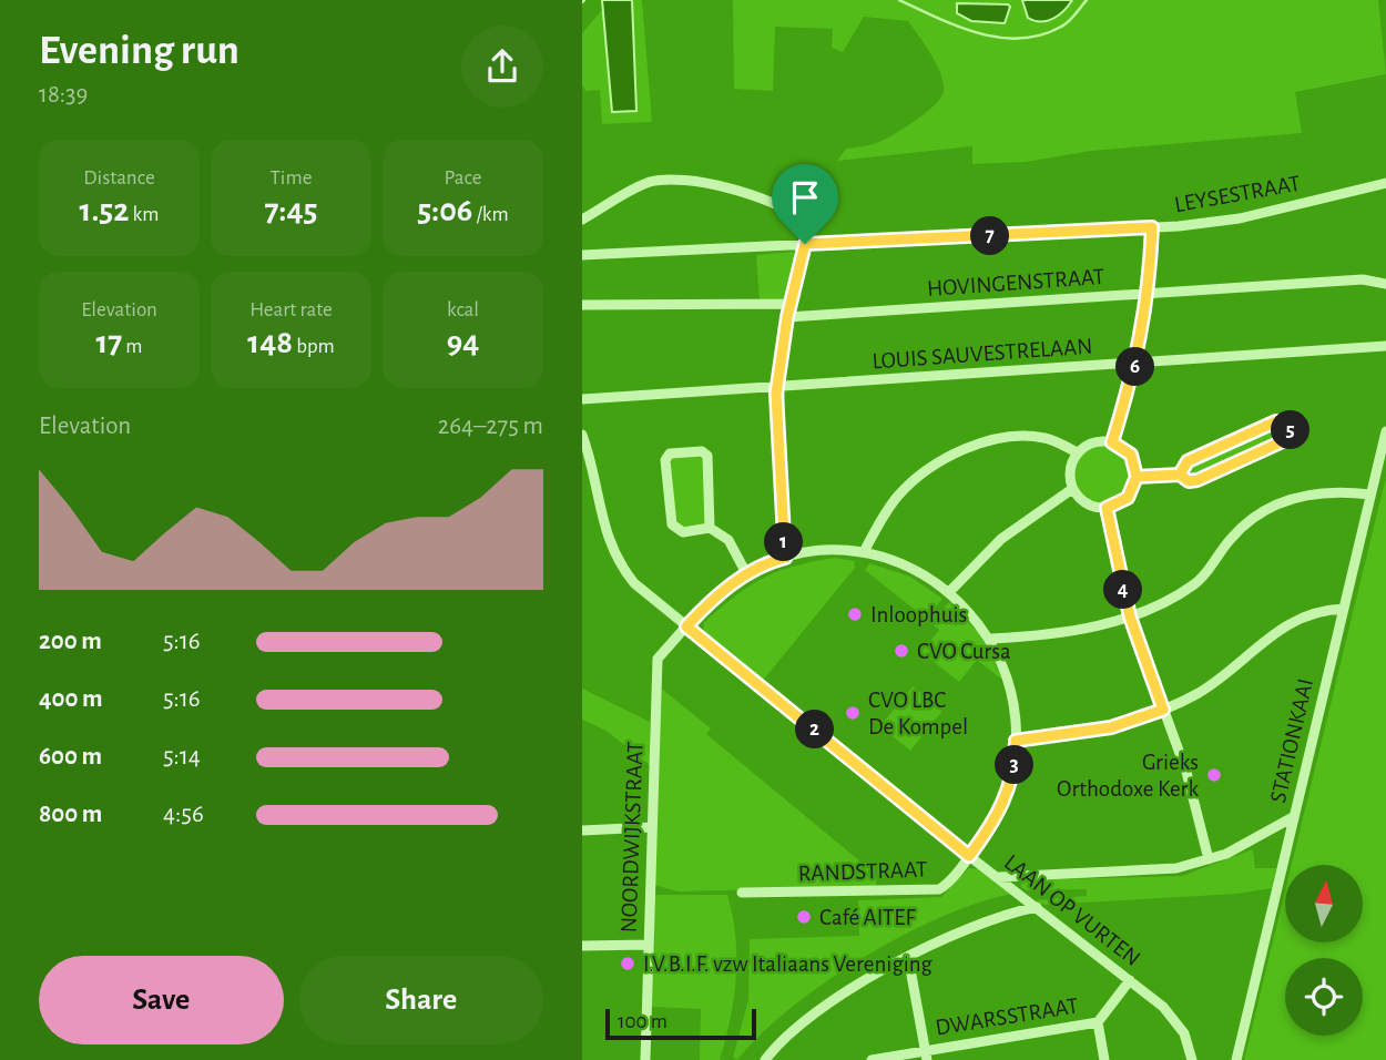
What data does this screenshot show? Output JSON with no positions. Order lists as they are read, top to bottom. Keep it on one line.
{"streets":{"street":["LEYSESTRAAT","HOVINGENSTRAAT","LOUIS SAUVESTRELAAN","STATIONKAAI","NOORDWIJKSTRAAT","RANDSTRAAT","LAAN OP VURTEN","DWARSSTRAAT"]},"crossings":[["NOORDWIJKSTRAAT","RANDSTRAAT"],["NOORDWIJKSTRAAT","LAAN OP VURTEN"],["RANDSTRAAT","LAAN OP VURTEN"],["LAAN OP VURTEN","DWARSSTRAAT"]],"places":["Inloophuis","CVO Cursa","CVO LBC De Kompel","Grieks Orthodoxe Kerk","Café AITEF","I.V.B.I.F. vzw Italiaans Vereniging"],"scale_bar":"100 m","north":"top","page":{"heading":["Evening run","18:39"],"stats":[["Distance","1.52 km"],["Time","7:45"],["Pace","5:06 /km"],["Elevation","17 m"],["Heart rate","148 bpm"],["kcal","94"]],"pins":["7","6","5","1","4","2","3"],"chart":["Elevation","264–275 m"],"list":[{"name":"200 m","note":"5:16"},{"name":"400 m","note":"5:16"},{"name":"600 m","note":"5:14"},{"name":"800 m","note":"4:56"}],"buttons":["Save","Share"],"scale":"100 m"}}
